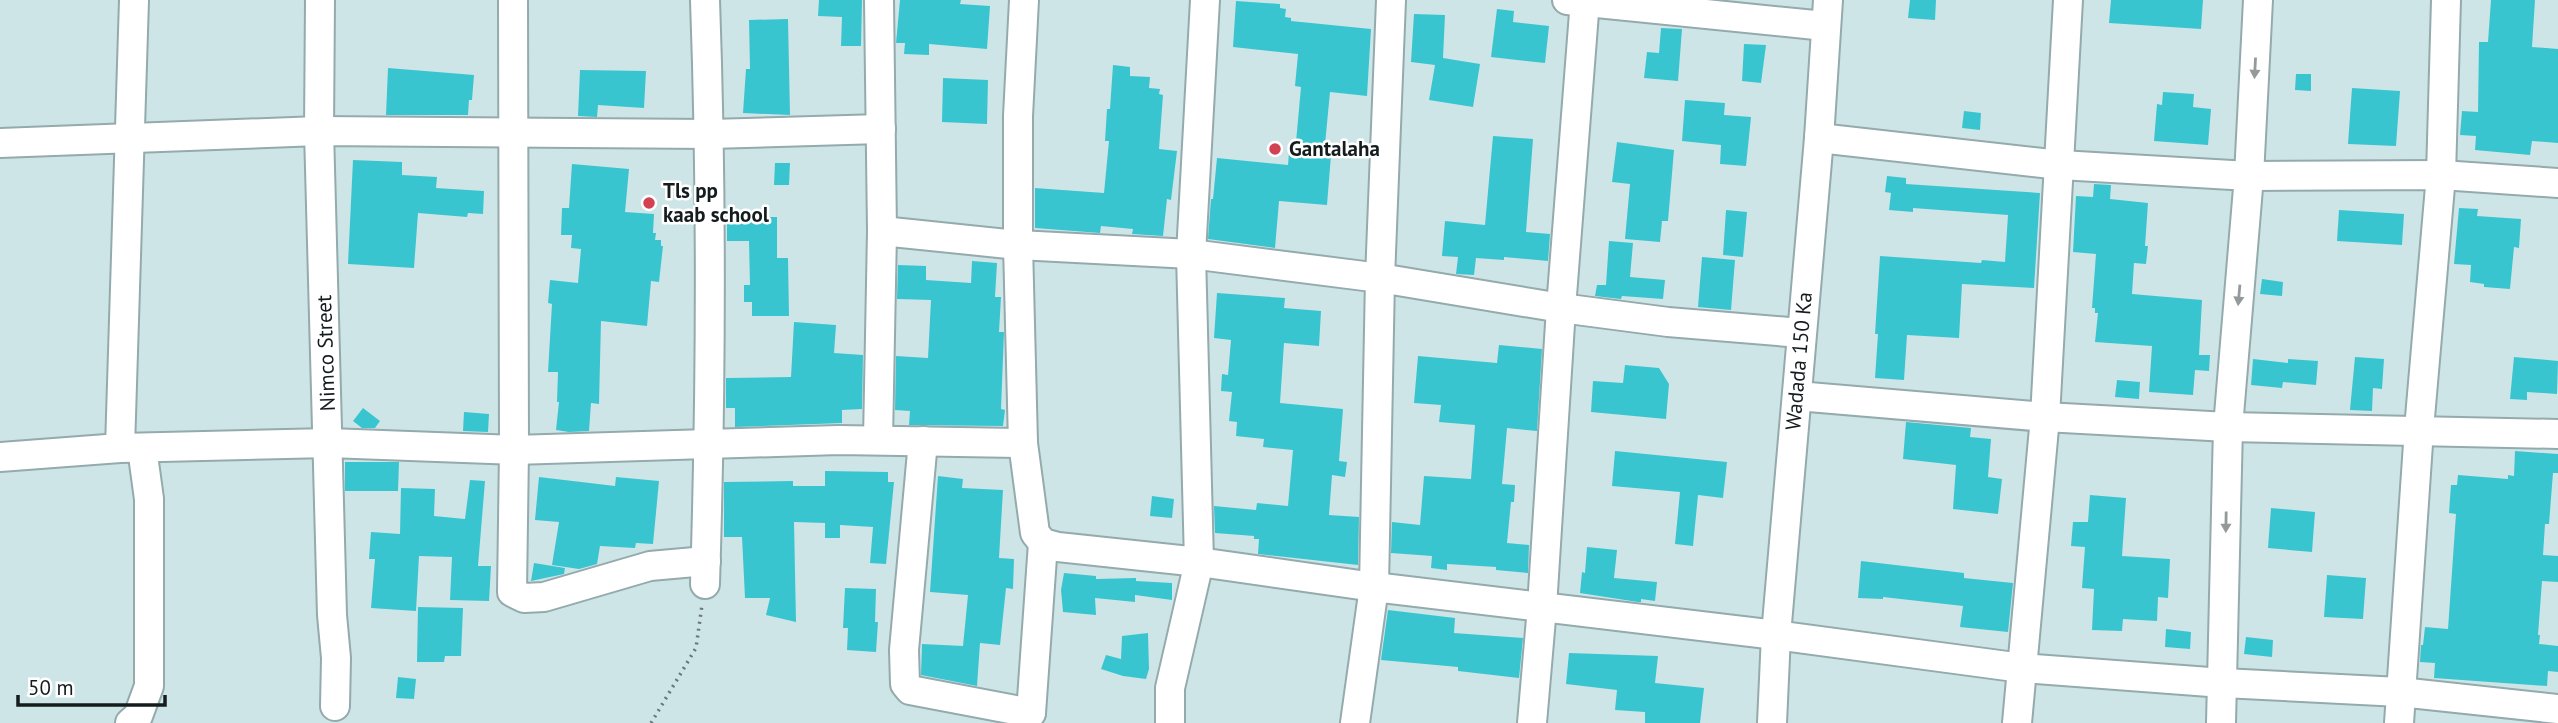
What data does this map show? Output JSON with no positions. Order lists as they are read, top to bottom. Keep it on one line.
{"streets":{"street":["Nimco Street","Wadada 150 Ka"]},"places":["Gantalaha","Tls pp kaab school"],"scale_bar":"50 m"}
